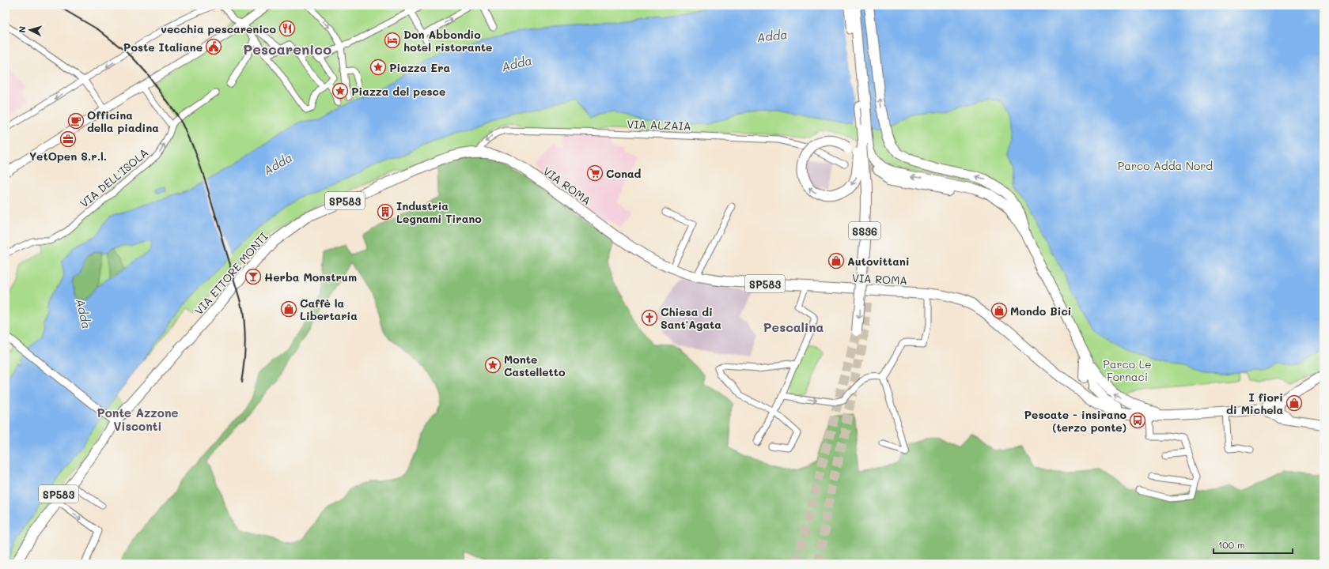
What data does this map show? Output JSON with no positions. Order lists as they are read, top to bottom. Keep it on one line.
{"streets":{"main road":["VIA ROMA","SP583","SS36","VIA ETTORE MONTI"],"street":["VIA ALZAIA","VIA DELL'ISOLA"]},"crossings":[["VIA ALZAIA","VIA ROMA"],["VIA ROMA","VIA ETTORE MONTI"],["SP583","VIA ETTORE MONTI"]],"one_way":["VIA ALZAIA","VIA DELL'ISOLA"],"districts":["Pescarenico","Pescalina","Ponte Azzone Visconti"],"water":["Adda"],"parks":["Parco Adda Nord","Parco Le Fornaci"],"places":{"restaurant":["vecchia pescarenico"],"hotel":["Don Abbondio hotel ristorante"],"public building":["Poste Italiane"],"place":["Piazza Era","Piazza del pesce","Monte Castelletto"],"cafe":["Officina della piadina"],"office":["YetOpen S.r.l."],"supermarket":["Conad"],"building":["Industria Legnami Tirano"],"shop":["Autovittani","Caffè la Libertaria","Mondo Bici","I fiori di Michela"],"bar":["Herba Monstrum"],"church":["Chiesa di Sant'Agata"],"bus stop":["Pescate - insirano (terzo ponte)"]},"scale_bar":"100 m","north":"left"}
